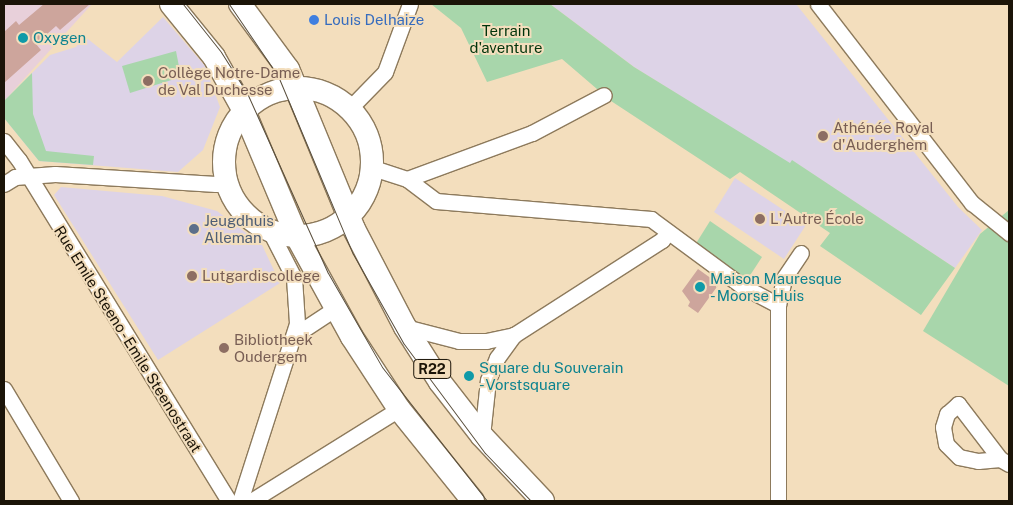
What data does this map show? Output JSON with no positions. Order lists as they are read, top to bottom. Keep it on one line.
{"streets":{"main road":["R22"],"street":["Rue Emile Steeno - Emile Steenostraat"]},"parks":["Terrain d'aventure"],"places":["Louis Delhaize","Oxygen","Collège Notre-Dame de Val Duchesse","Athénée Royal d'Auderghem","L'Autre École","Jeugdhuis Alleman","Lutgardiscollege","Maison Mauresque - Moorse Huis","Bibliotheek Oudergem","Square du Souverain - Vorstsquare"]}
